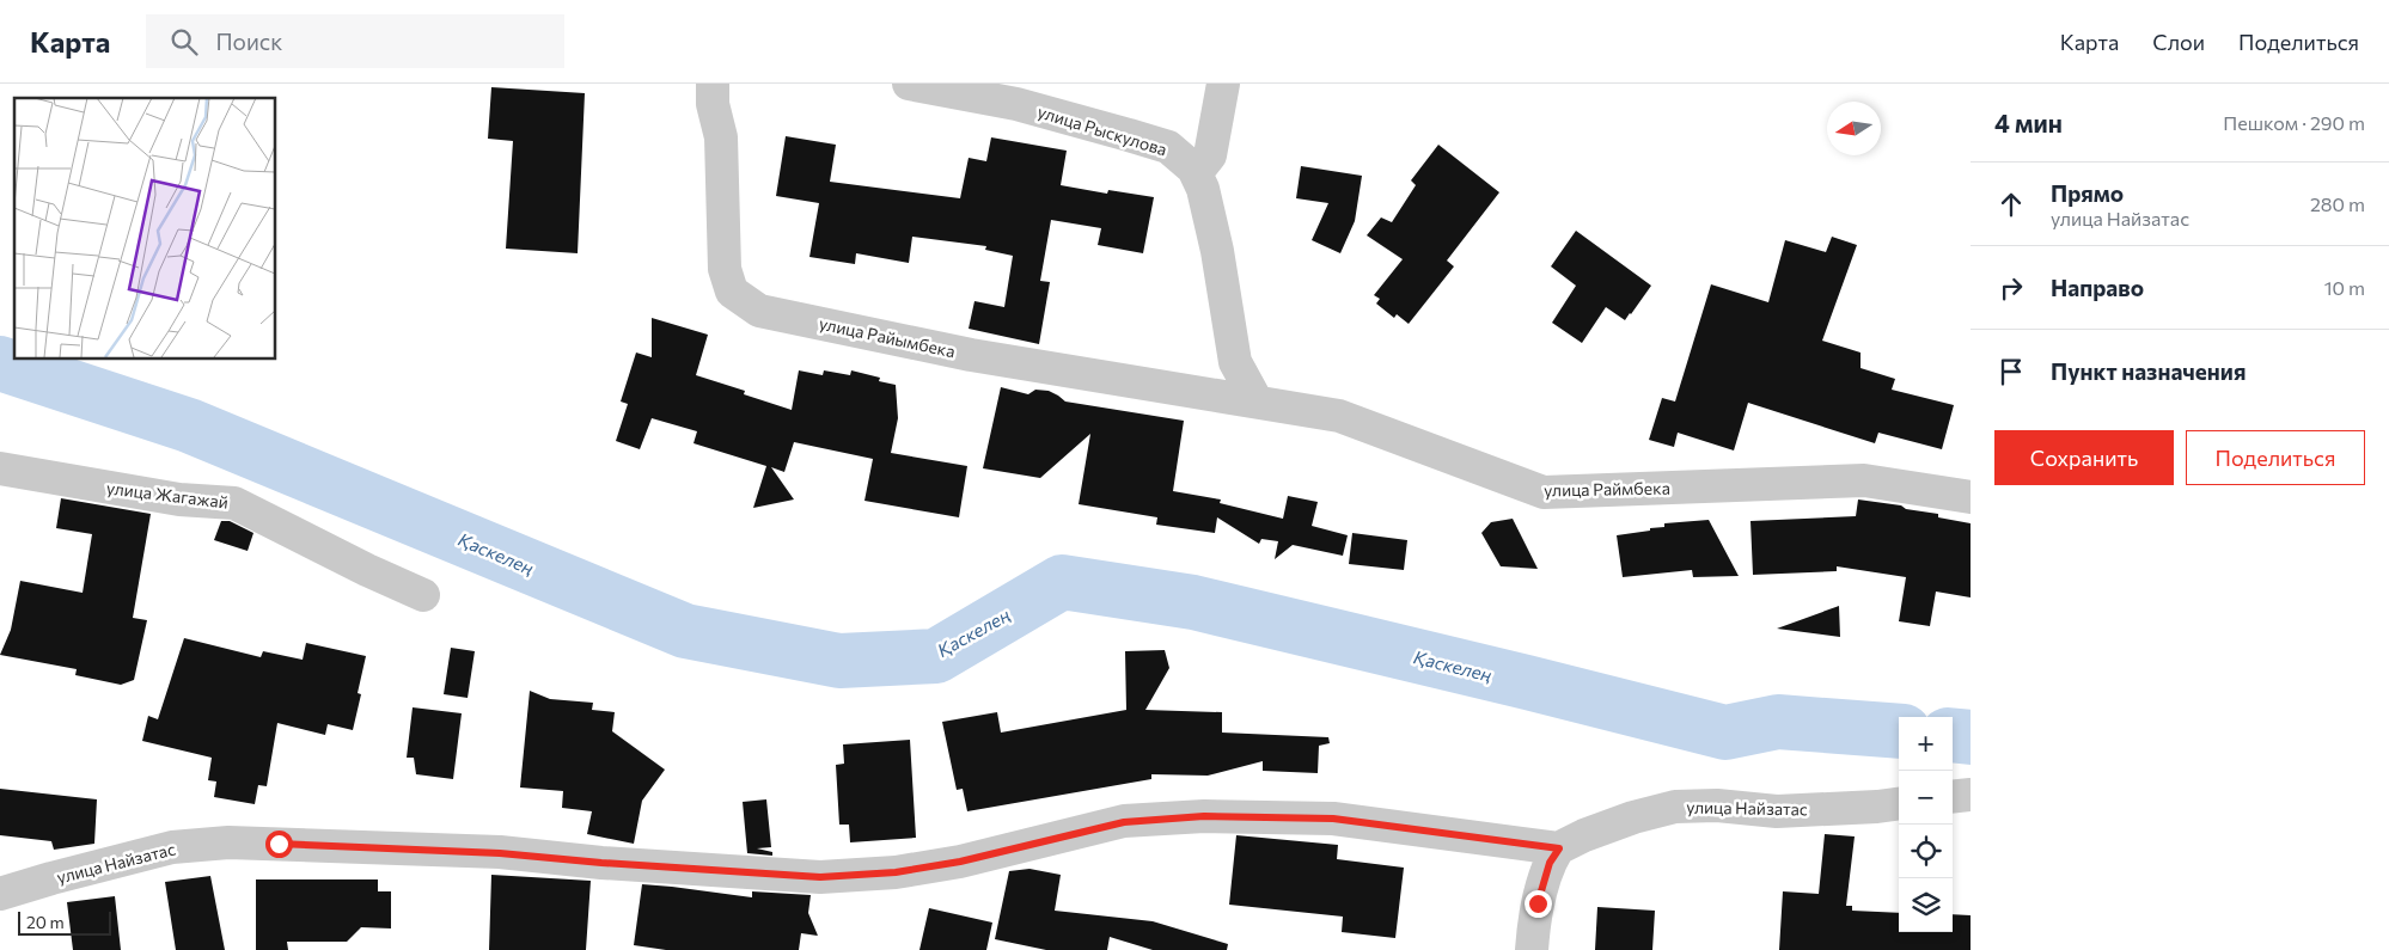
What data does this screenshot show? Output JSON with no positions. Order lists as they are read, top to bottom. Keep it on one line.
{"streets":{"street":["улица Рыскулова","улица Райымбека","улица Раймбека","улица Жагажай","улица Найзатас"]},"crossings":[["улица Рыскулова","улица Райымбека"],["улица Рыскулова","улица Раймбека"],["улица Райымбека","улица Раймбека"]],"water":["Қаскелең"],"scale_bar":"20 m","north":"left","page":{"header":"Карта","search":"Поиск","nav":["Карта","Слои","Поделиться"],"heading":["4 мин","Пешком · 290 m"],"list":[["Прямо","улица Найзатас","280 m"],["Направо","10 m"],"Пункт назначения"],"buttons":["Сохранить","Поделиться"],"map_buttons":["+","−"],"scale":"20 m"}}
